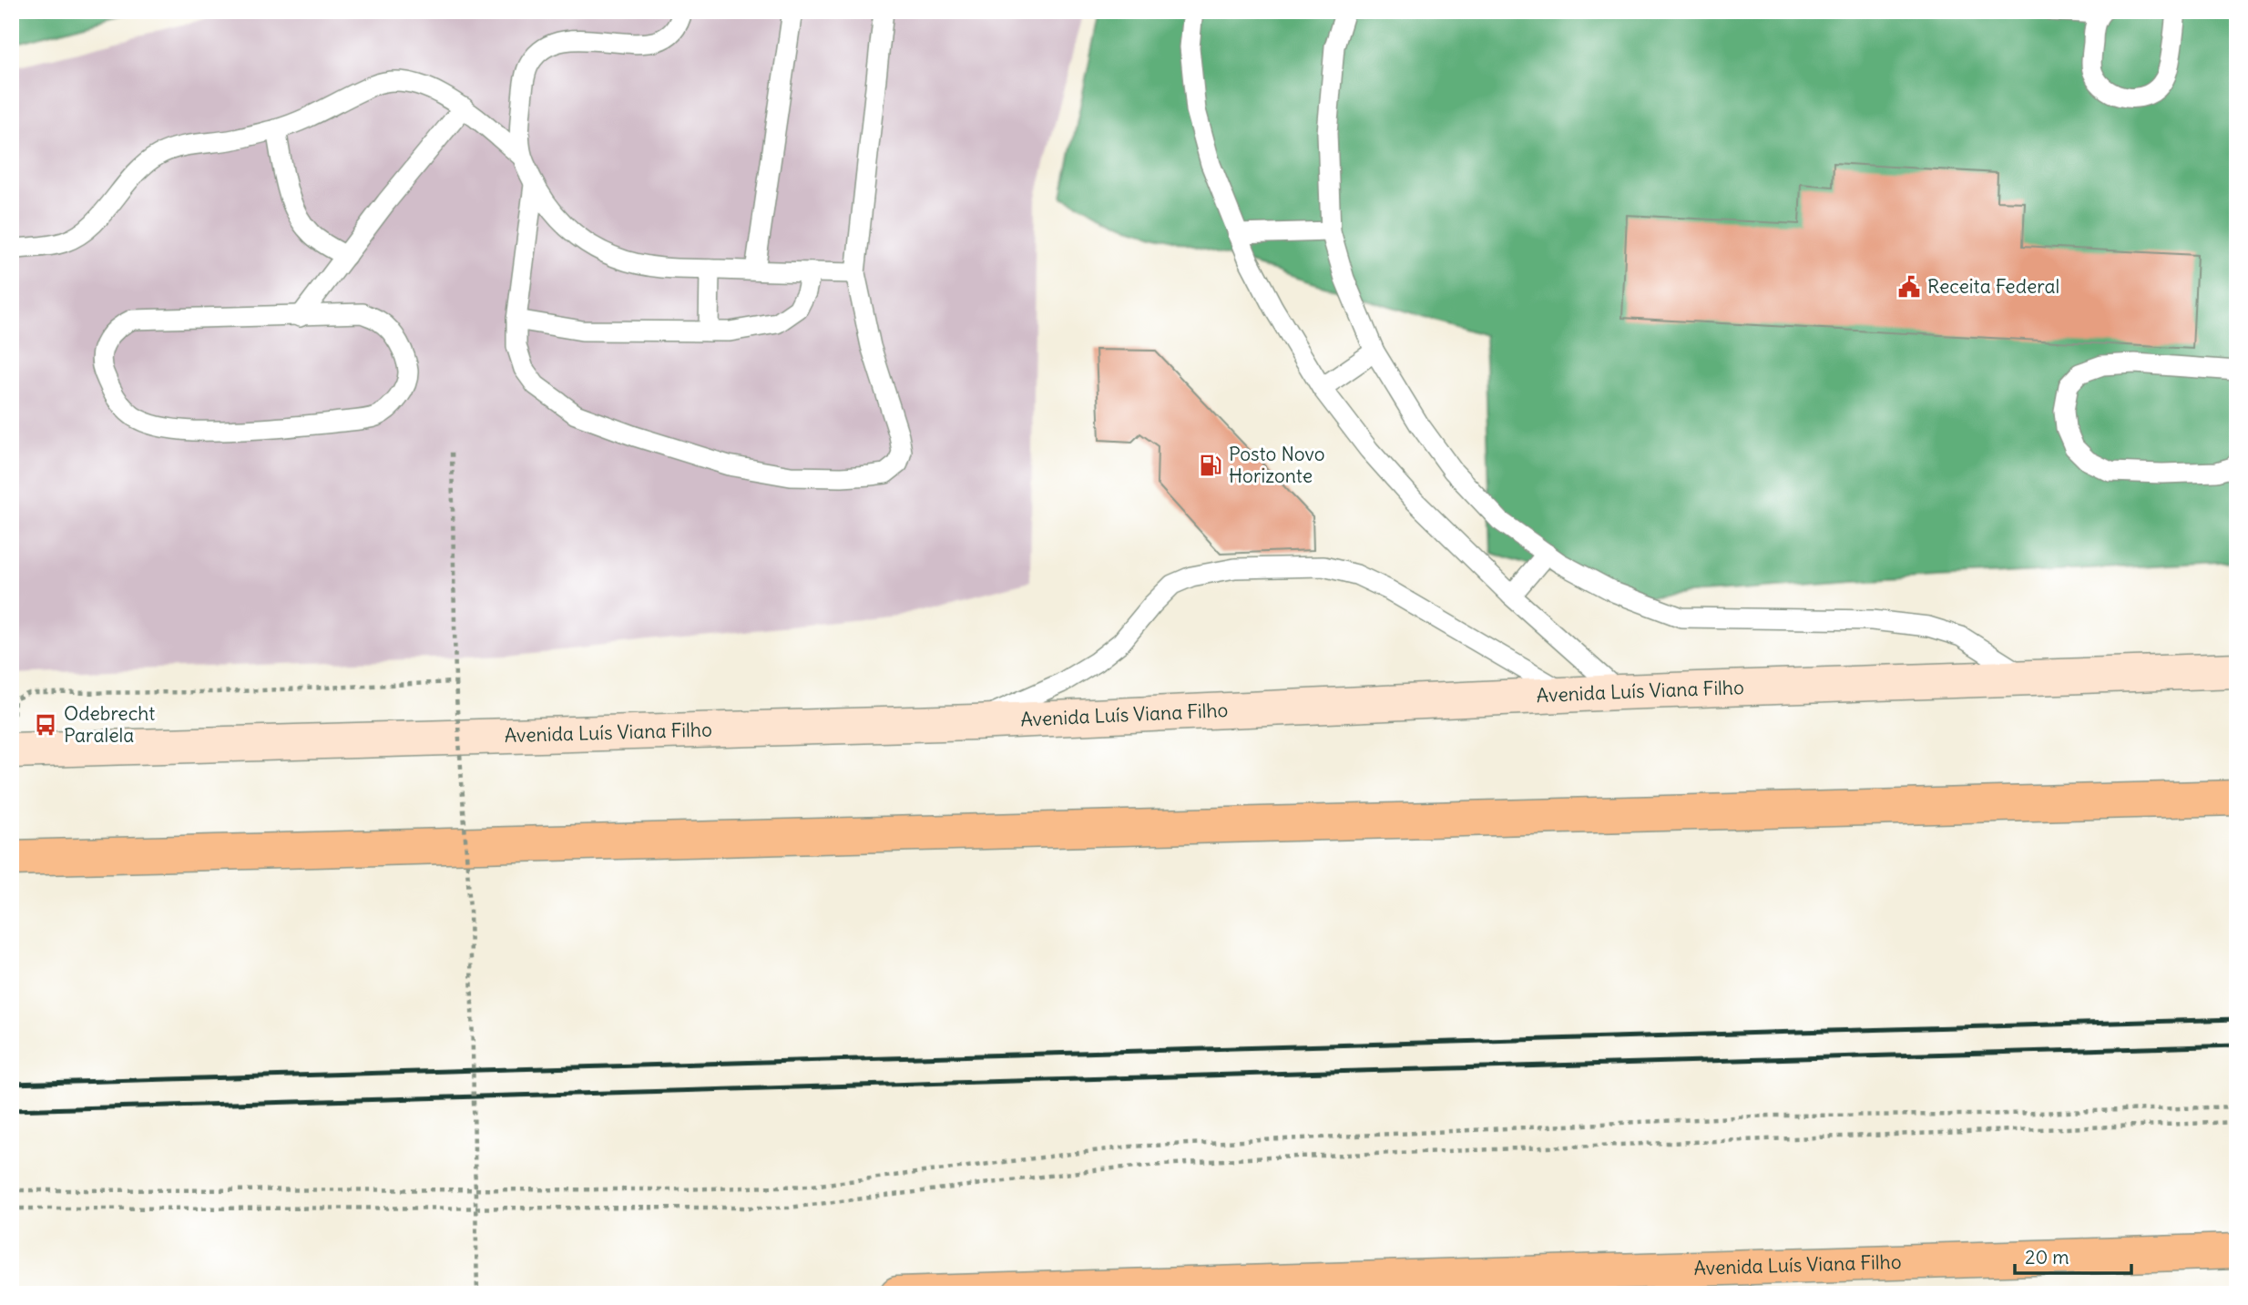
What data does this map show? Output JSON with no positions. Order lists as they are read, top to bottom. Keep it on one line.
{"streets":{"highway":["Avenida Luís Viana Filho"]},"places":{"public building":["Receita Federal"],"fuel station":["Posto Novo Horizonte"],"bus stop":["Odebrecht Paralela"]},"scale_bar":"20 m"}
